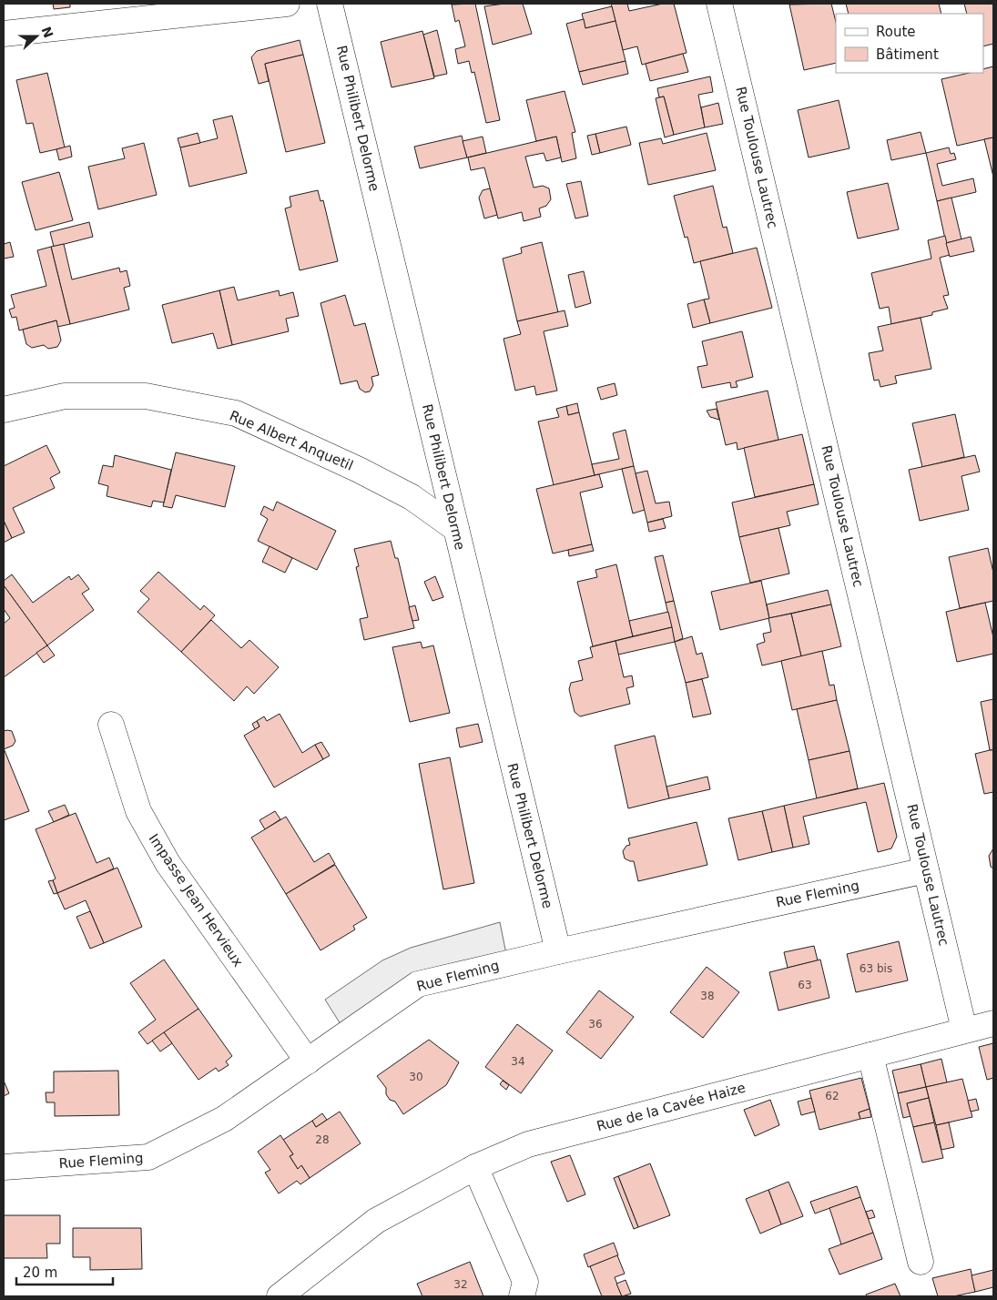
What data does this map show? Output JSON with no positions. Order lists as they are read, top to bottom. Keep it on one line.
{"streets":{"street":["Rue Philibert Delorme","Rue Toulouse Lautrec","Rue Albert Anquetil","Rue Fleming","Impasse Jean Hervieux","Rue de la Cavée Haize"]},"crossings":[["Rue Philibert Delorme","Rue Albert Anquetil"],["Rue Philibert Delorme","Rue Fleming"],["Rue Toulouse Lautrec","Rue Fleming"],["Rue Toulouse Lautrec","Rue de la Cavée Haize"],["Rue Fleming","Impasse Jean Hervieux"]],"house_numbers":["63 bis","63","38","36","34","30","62","28","32"],"legend":["Route","Bâtiment"],"scale_bar":"20 m","north":"right"}
